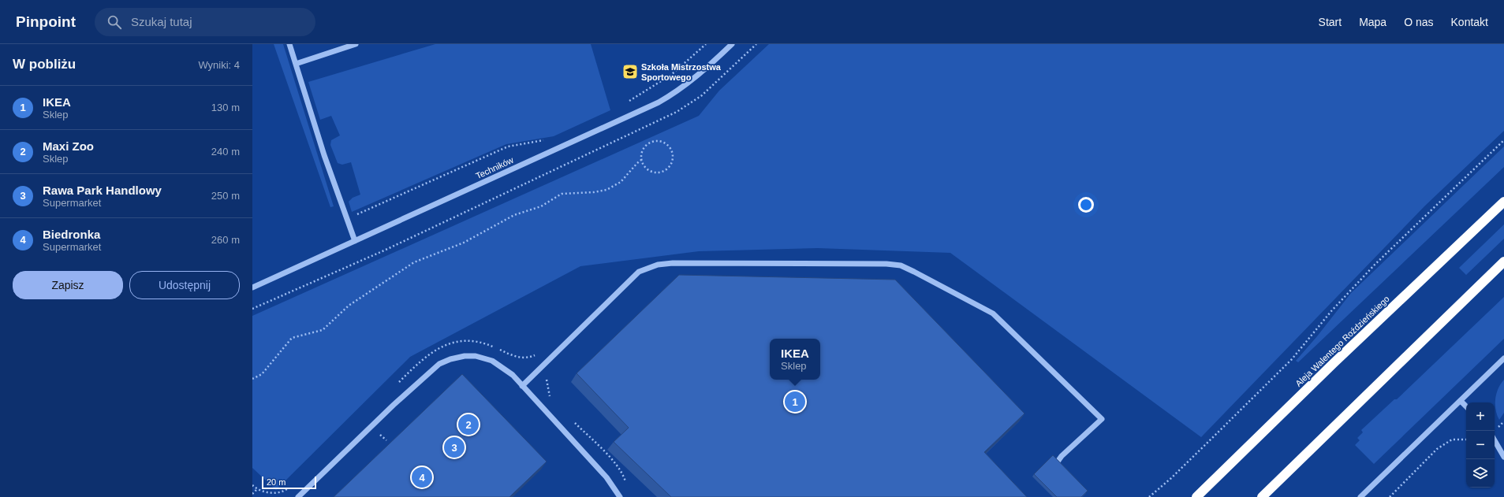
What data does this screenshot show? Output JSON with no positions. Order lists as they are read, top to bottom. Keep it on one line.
{"streets":{"highway":["Aleja Walentego Roździeńskiego"],"street":["Techników"]},"places":{"school or university":["Szkoła Mistrzostwa Sportowego"]},"scale_bar":"20 m","page":{"header":"Pinpoint","search":"Szukaj tutaj","nav":["Start","Mapa","O nas","Kontakt"],"heading":["W pobliżu","Wyniki: 4"],"list":[{"mark":"1","name":"IKEA","note":"Sklep","value":"130 m"},{"mark":"2","name":"Maxi Zoo","note":"Sklep","value":"240 m"},{"mark":"3","name":"Rawa Park Handlowy","note":"Supermarket","value":"250 m"},{"mark":"4","name":"Biedronka","note":"Supermarket","value":"260 m"}],"buttons":["Zapisz","Udostępnij"],"popup":["IKEA","Sklep"],"pins":["1","2","3","4"],"map_buttons":["+","−"],"scale":"20 m"}}
